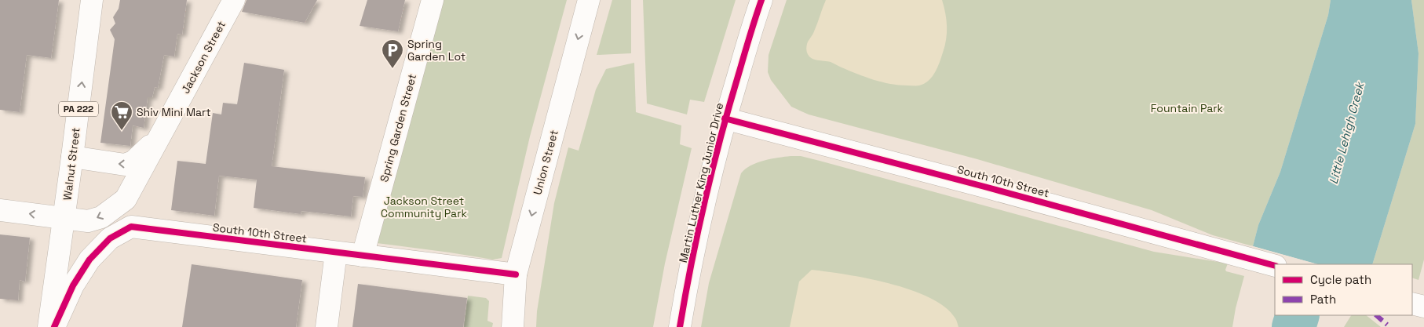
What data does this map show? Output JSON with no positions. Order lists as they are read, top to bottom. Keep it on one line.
{"streets":{"street":["Jackson Street","PA 222","Spring Garden Street","Union Street","Walnut Street","South 10th Street","Martin Luther King Junior Drive"]},"crossings":[["Jackson Street","Walnut Street"],["Spring Garden Street","South 10th Street"],["Union Street","South 10th Street"],["South 10th Street","Martin Luther King Junior Drive"]],"one_way":["Union Street","Walnut Street"],"water":["Little Lehigh Creek"],"parks":["Fountain Park","Jackson Street Community Park"],"places":{"parking":["Spring Garden Lot"],"supermarket":["Shiv Mini Mart"]},"legend":["Cycle path","Path"]}
